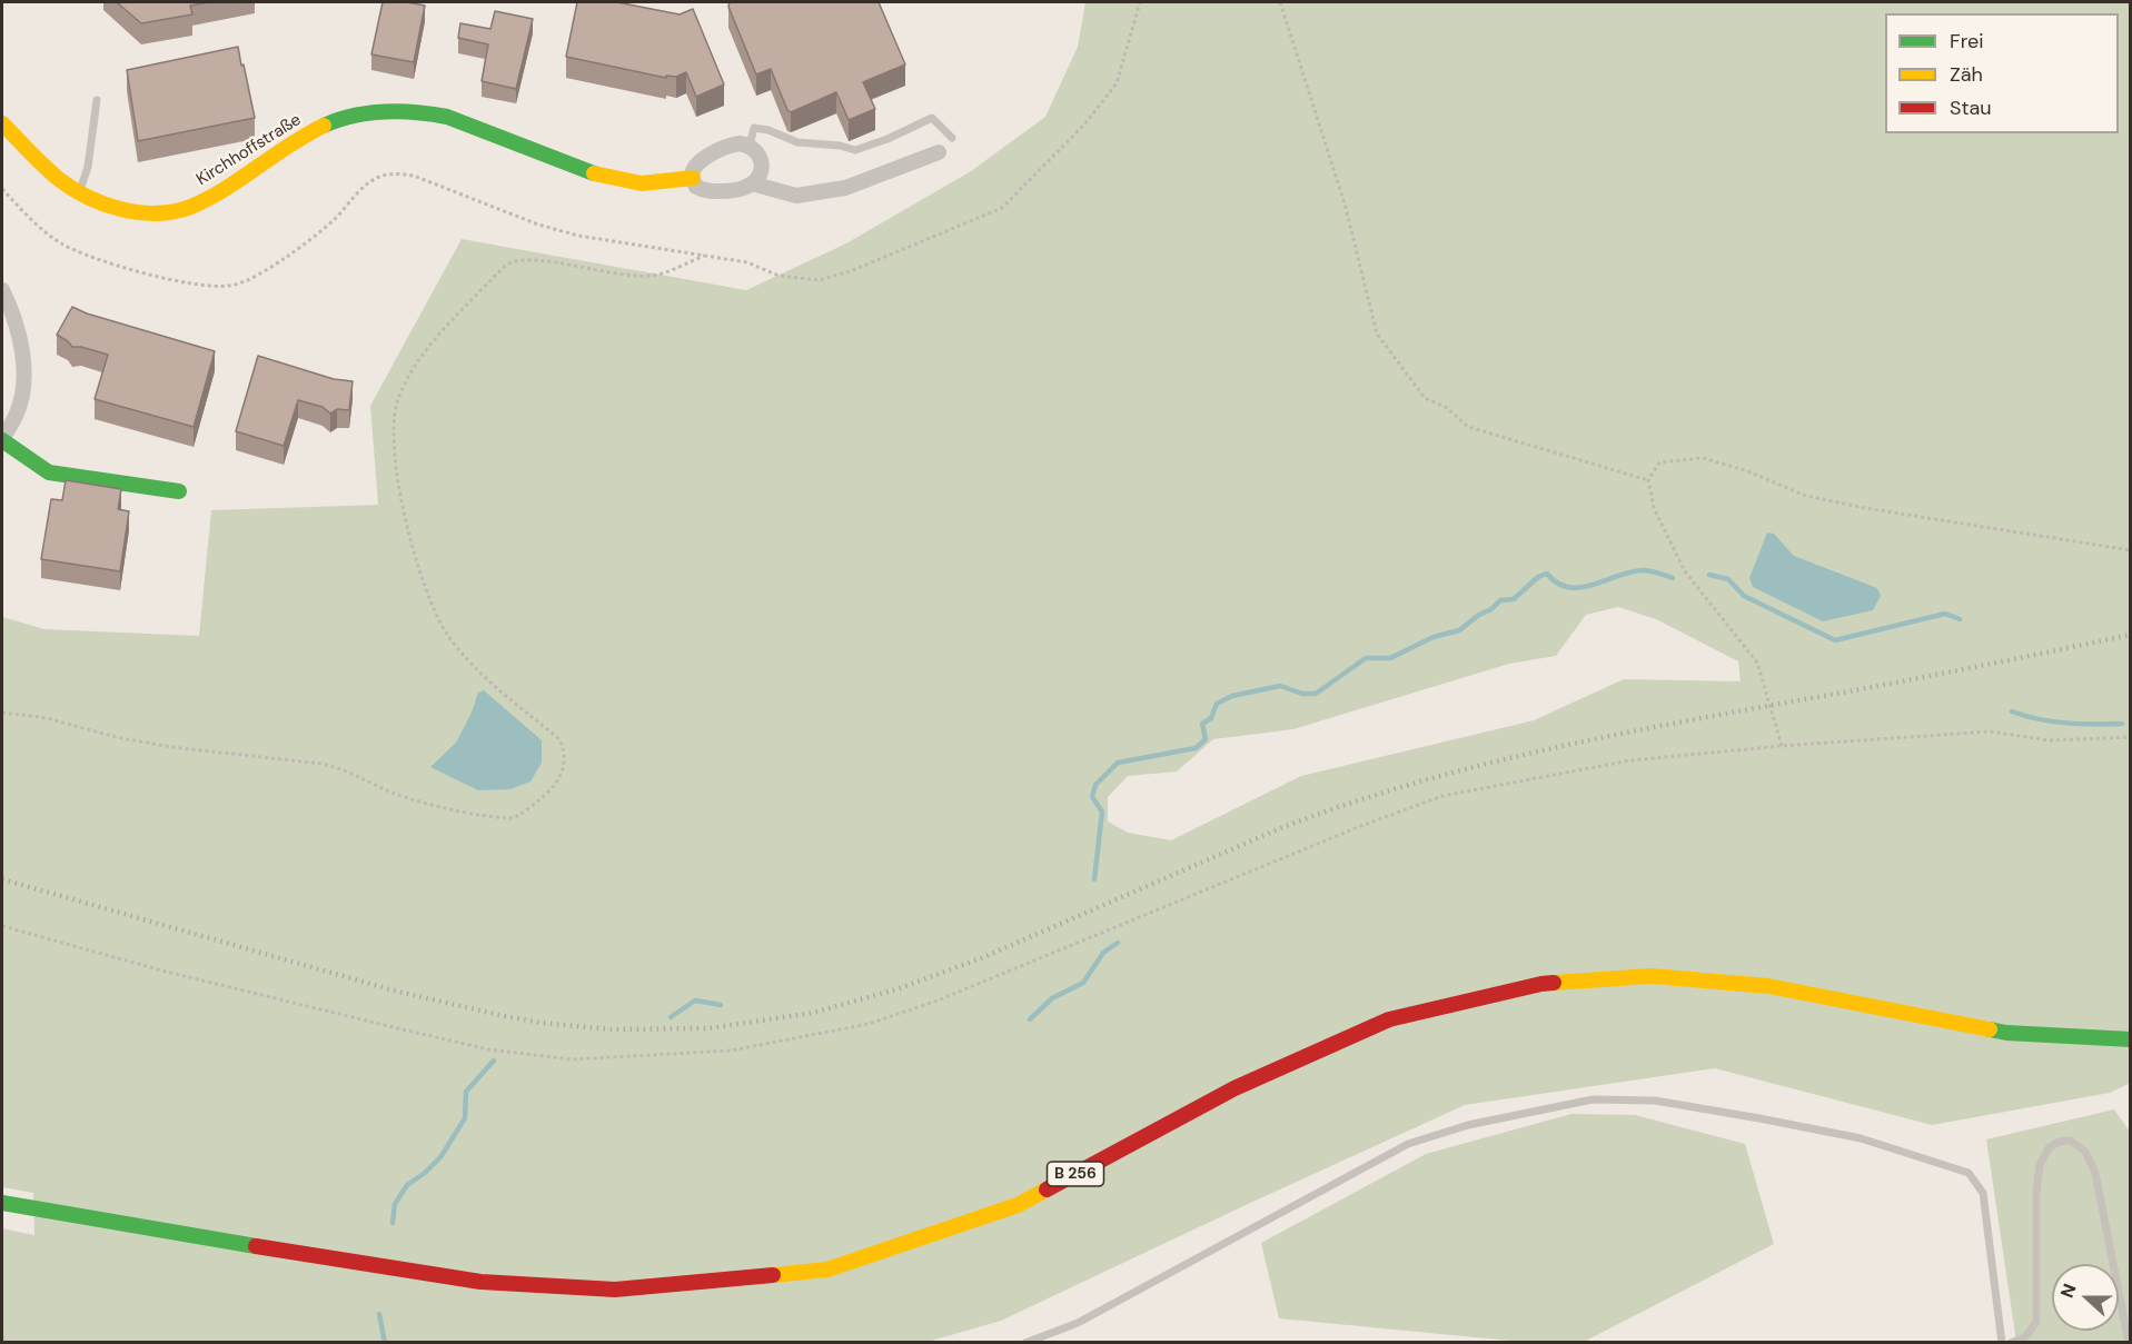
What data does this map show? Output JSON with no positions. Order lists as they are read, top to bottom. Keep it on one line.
{"streets":{"main road":["Kirchhoffstraße","B 256"]},"legend":["Frei","Zäh","Stau"],"north":"left"}
